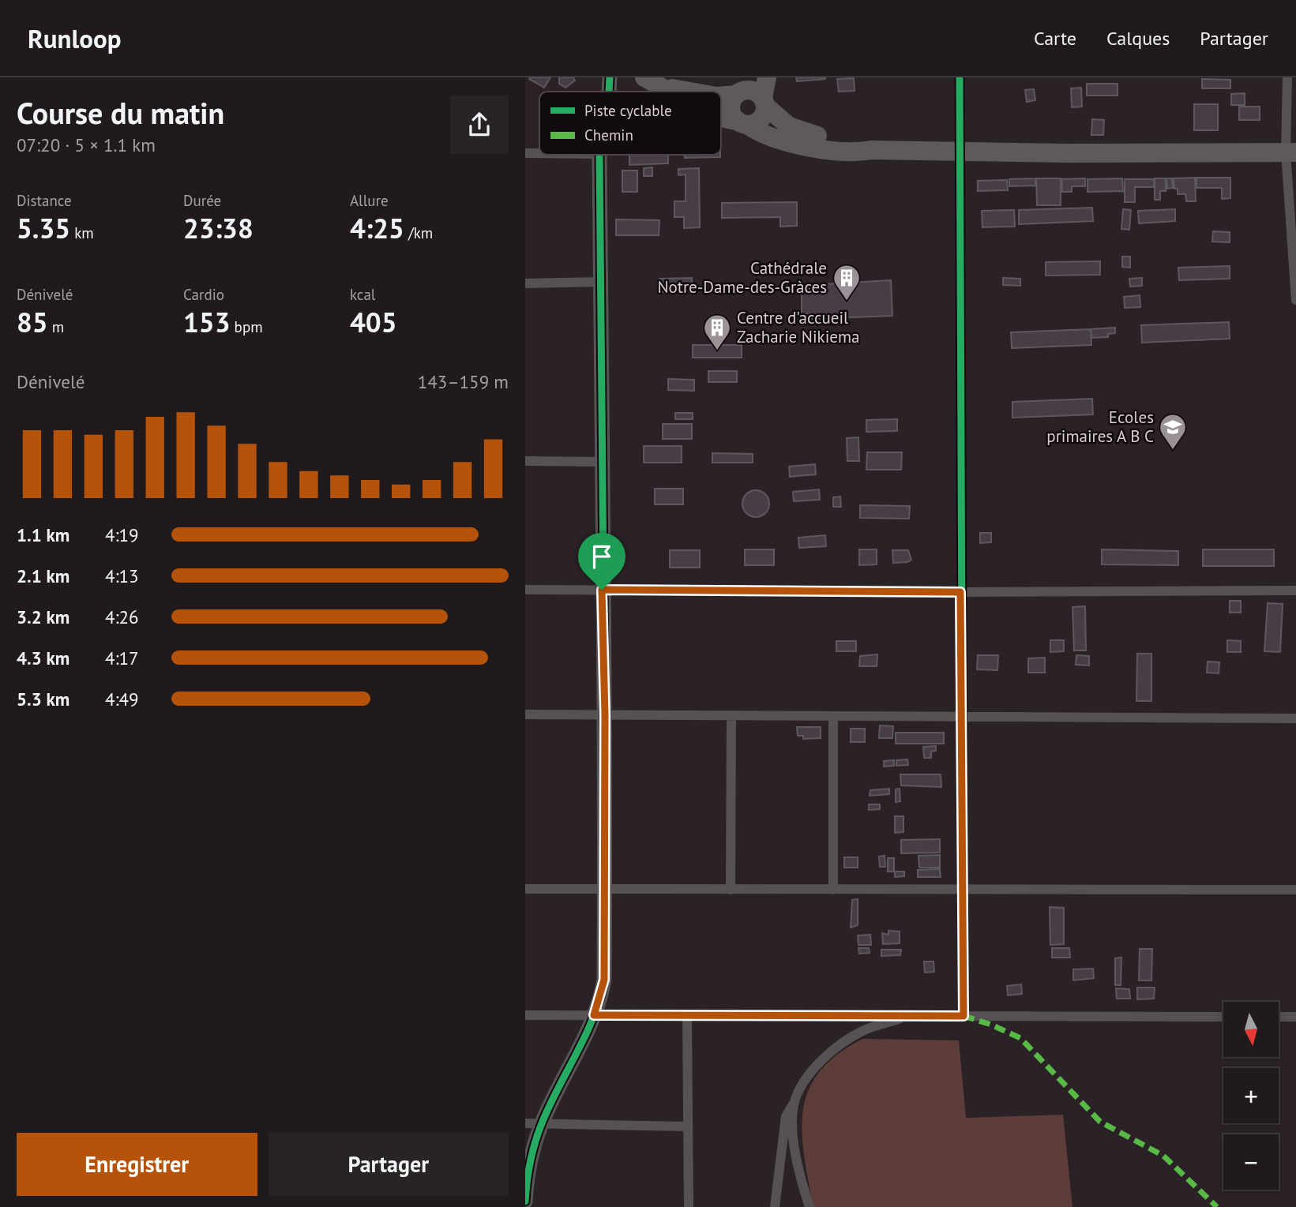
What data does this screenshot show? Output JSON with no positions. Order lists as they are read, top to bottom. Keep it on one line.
{"places":{"building":["Cathédrale Notre-Dame-des-Gràces","Centre d'accueil Zacharie Nikiema"],"school or university":["Ecoles primaires A B C"]},"legend":["Piste cyclable","Chemin"],"north":"bottom","page":{"header":"Runloop","nav":["Carte","Calques","Partager"],"heading":["Course du matin","07:20 · 5 × 1.1 km"],"stats":[["Distance","5.35 km"],["Durée","23:38"],["Allure","4:25 /km"],["Dénivelé","85 m"],["Cardio","153 bpm"],["kcal","405"]],"chart":["Dénivelé","143–159 m"],"list":[{"name":"1.1 km","note":"4:19"},{"name":"2.1 km","note":"4:13"},{"name":"3.2 km","note":"4:26"},{"name":"4.3 km","note":"4:17"},{"name":"5.3 km","note":"4:49"}],"map_buttons":["+","−"],"buttons":["Enregistrer","Partager"]}}
